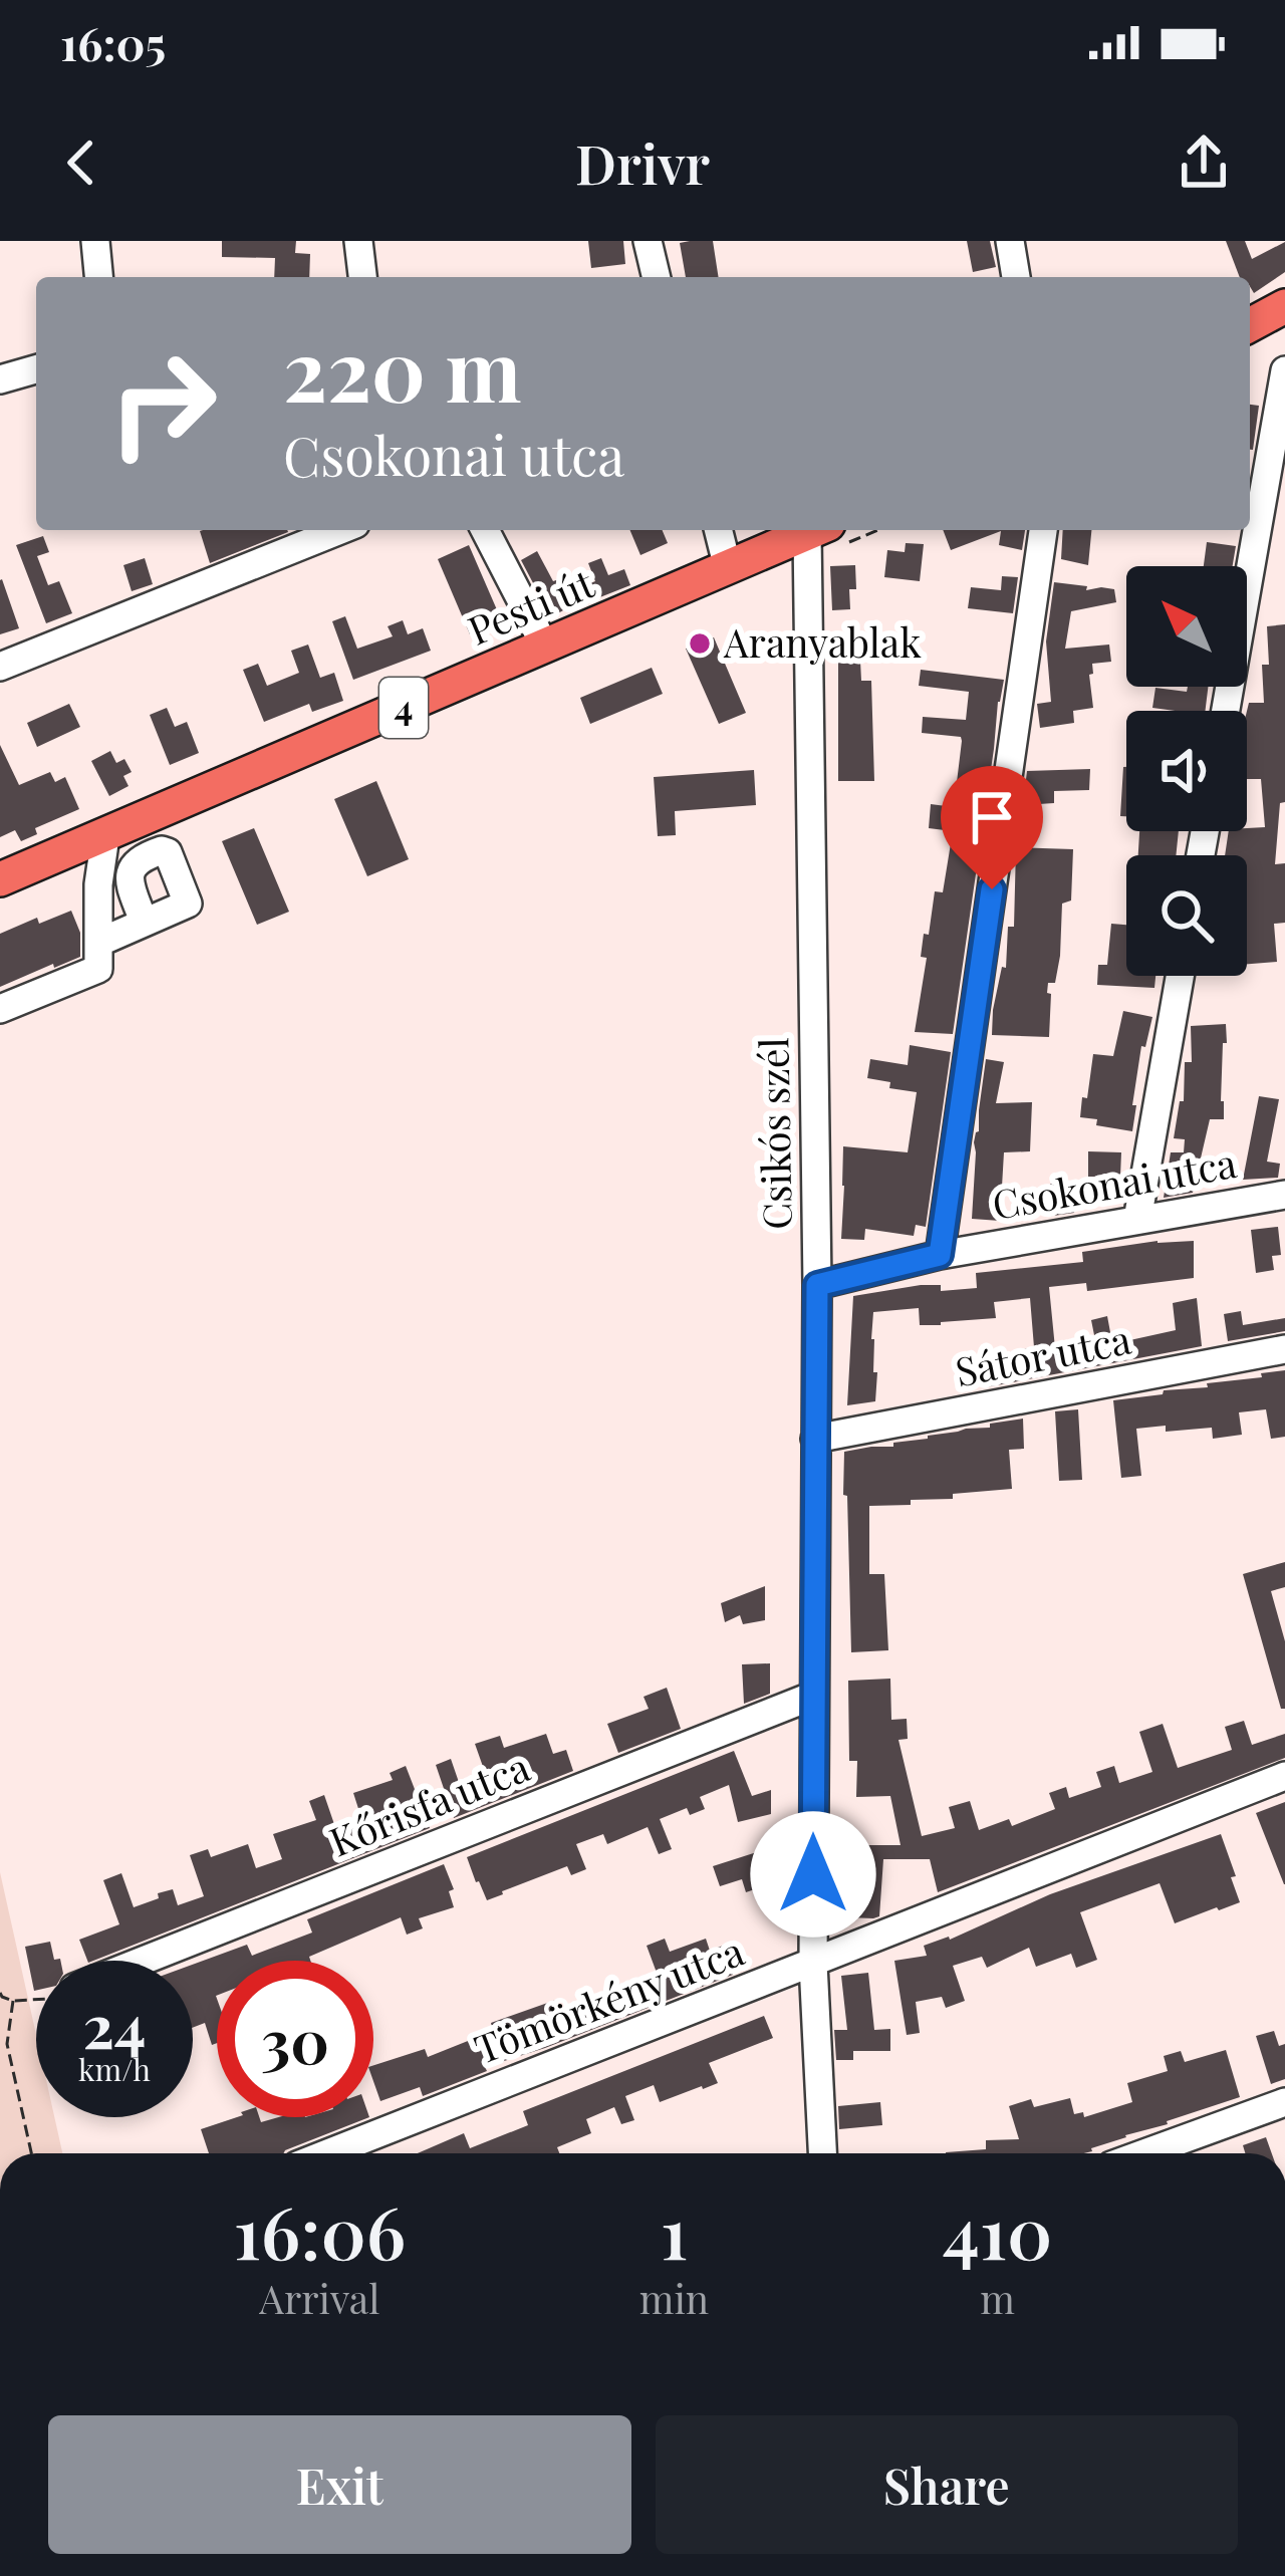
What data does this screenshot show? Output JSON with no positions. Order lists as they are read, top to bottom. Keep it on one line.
{"streets":{"main road":["Pesti út","4"],"street":["Csikós szél","Csokonai utca","Sátor utca","Kőrisfa utca","Tömörkény utca"]},"crossings":[["Pesti út","Csikós szél"],["Csikós szél","Csokonai utca"],["Csikós szél","Sátor utca"],["Csikós szél","Kőrisfa utca"],["Csikós szél","Tömörkény utca"]],"places":["Aranyablak"],"north":"top left","page":{"status":"16:05","header":"Drivr","turn":["220 m","Csokonai utca"],"speed":"24 km/h","limit":"30","eta":["16:06","Arrival","1","min","410","m"],"buttons":["Exit","Share"]}}
